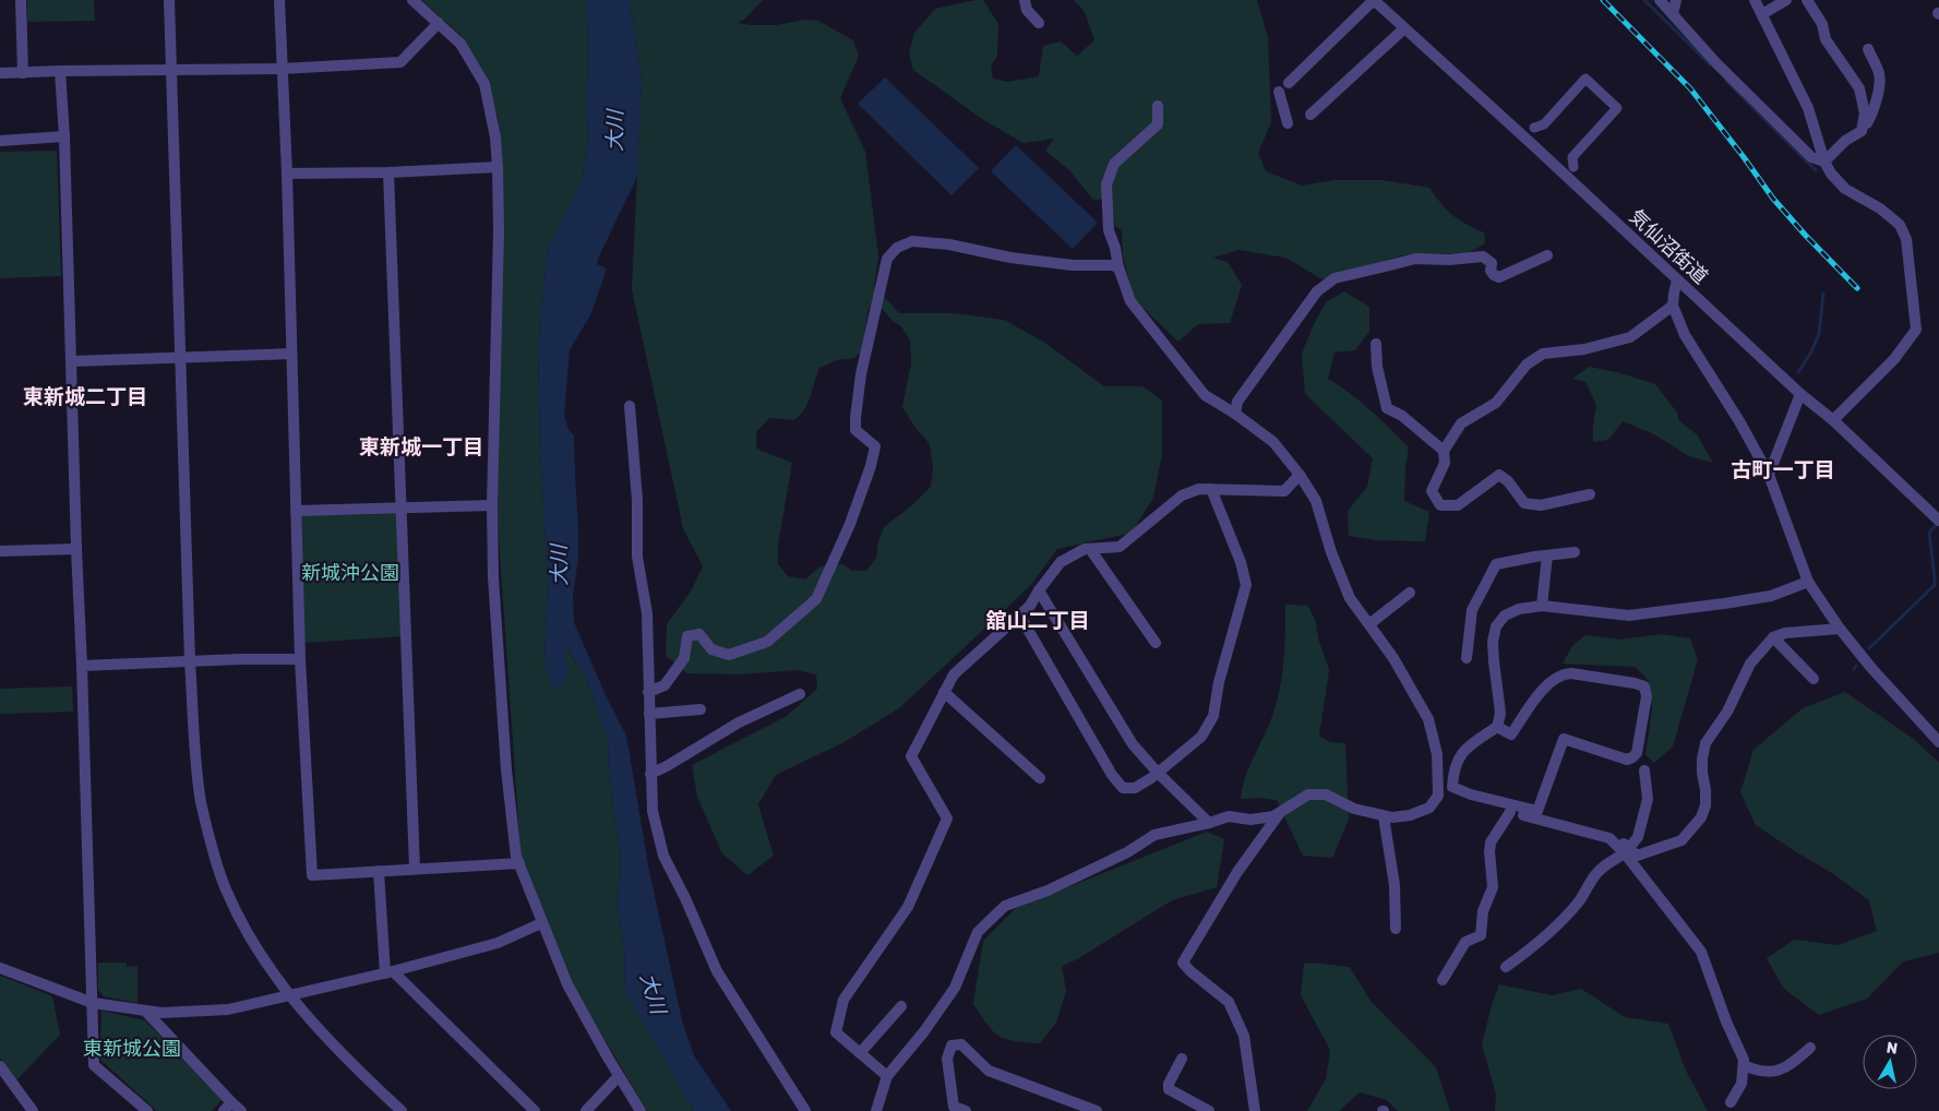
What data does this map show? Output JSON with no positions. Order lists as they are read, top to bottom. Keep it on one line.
{"streets":{"street":["気仙沼街道"]},"districts":["東新城二丁目","東新城一丁目","古町一丁目","舘山二丁目"],"water":["大川"],"parks":["新城沖公園","東新城公園"],"north":"top"}
